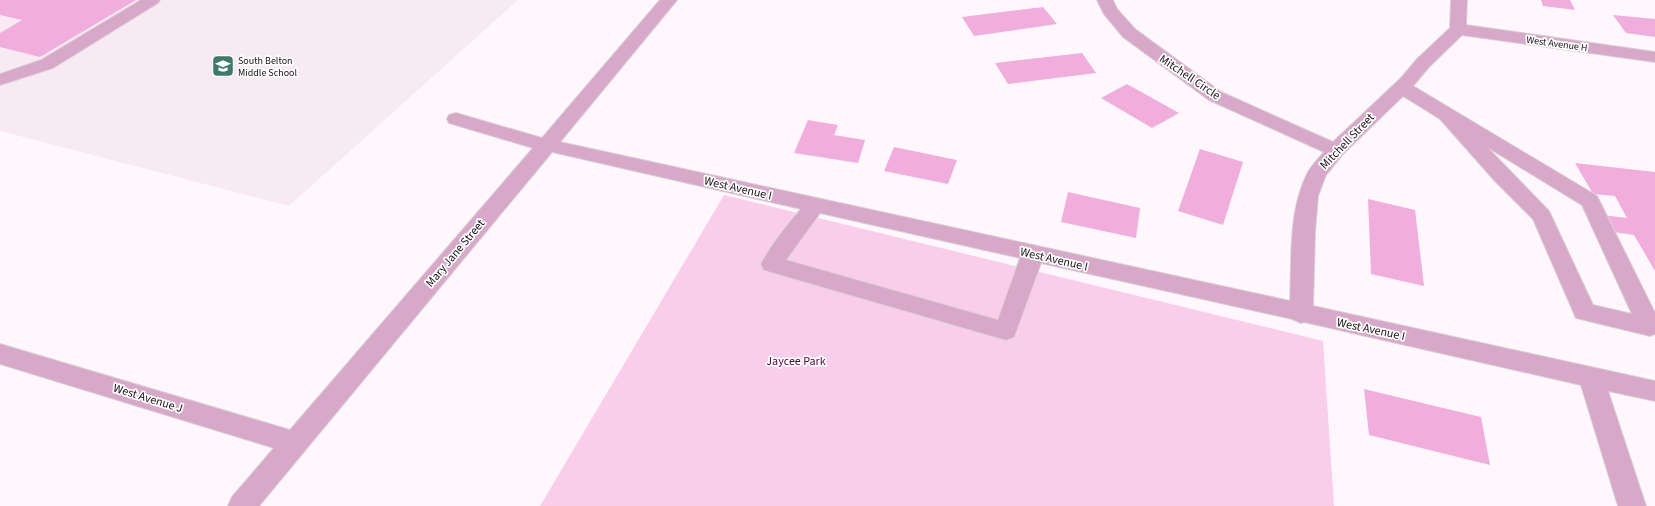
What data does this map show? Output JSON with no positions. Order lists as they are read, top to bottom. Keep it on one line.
{"streets":{"street":["West Avenue H","Mitchell Circle","Mitchell Street","West Avenue I","Mary Jane Street","West Avenue J"]},"crossings":[["West Avenue H","Mitchell Street"],["Mitchell Circle","Mitchell Street"],["Mitchell Street","West Avenue I"],["West Avenue I","Mary Jane Street"],["Mary Jane Street","West Avenue J"]],"parks":["Jaycee Park"],"places":{"school or university":["South Belton Middle School"]}}
